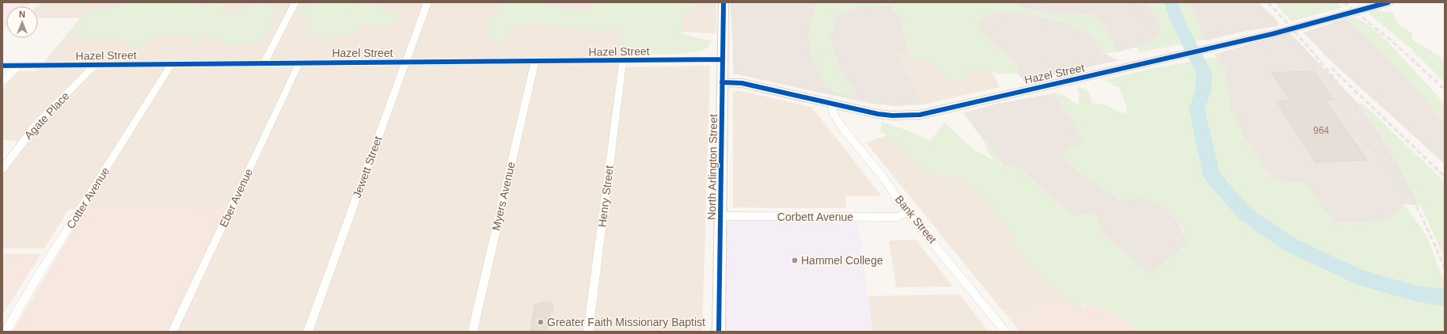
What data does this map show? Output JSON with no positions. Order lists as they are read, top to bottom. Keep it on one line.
{"streets":{"street":["Hazel Street","Agate Place","Jewett Street","North Arlington Street","Myers Avenue","Henry Street","Cotter Avenue","Eber Avenue","Corbett Avenue","Bank Street"]},"crossings":[["Hazel Street","Agate Place"],["Hazel Street","Jewett Street"],["Hazel Street","North Arlington Street"],["Hazel Street","Myers Avenue"],["Hazel Street","Henry Street"],["Hazel Street","Cotter Avenue"],["Hazel Street","Eber Avenue"],["Hazel Street","Bank Street"],["North Arlington Street","Corbett Avenue"],["Corbett Avenue","Bank Street"]],"places":["Hammel College","Greater Faith Missionary Baptist"],"house_numbers":["964"],"north":"top"}
